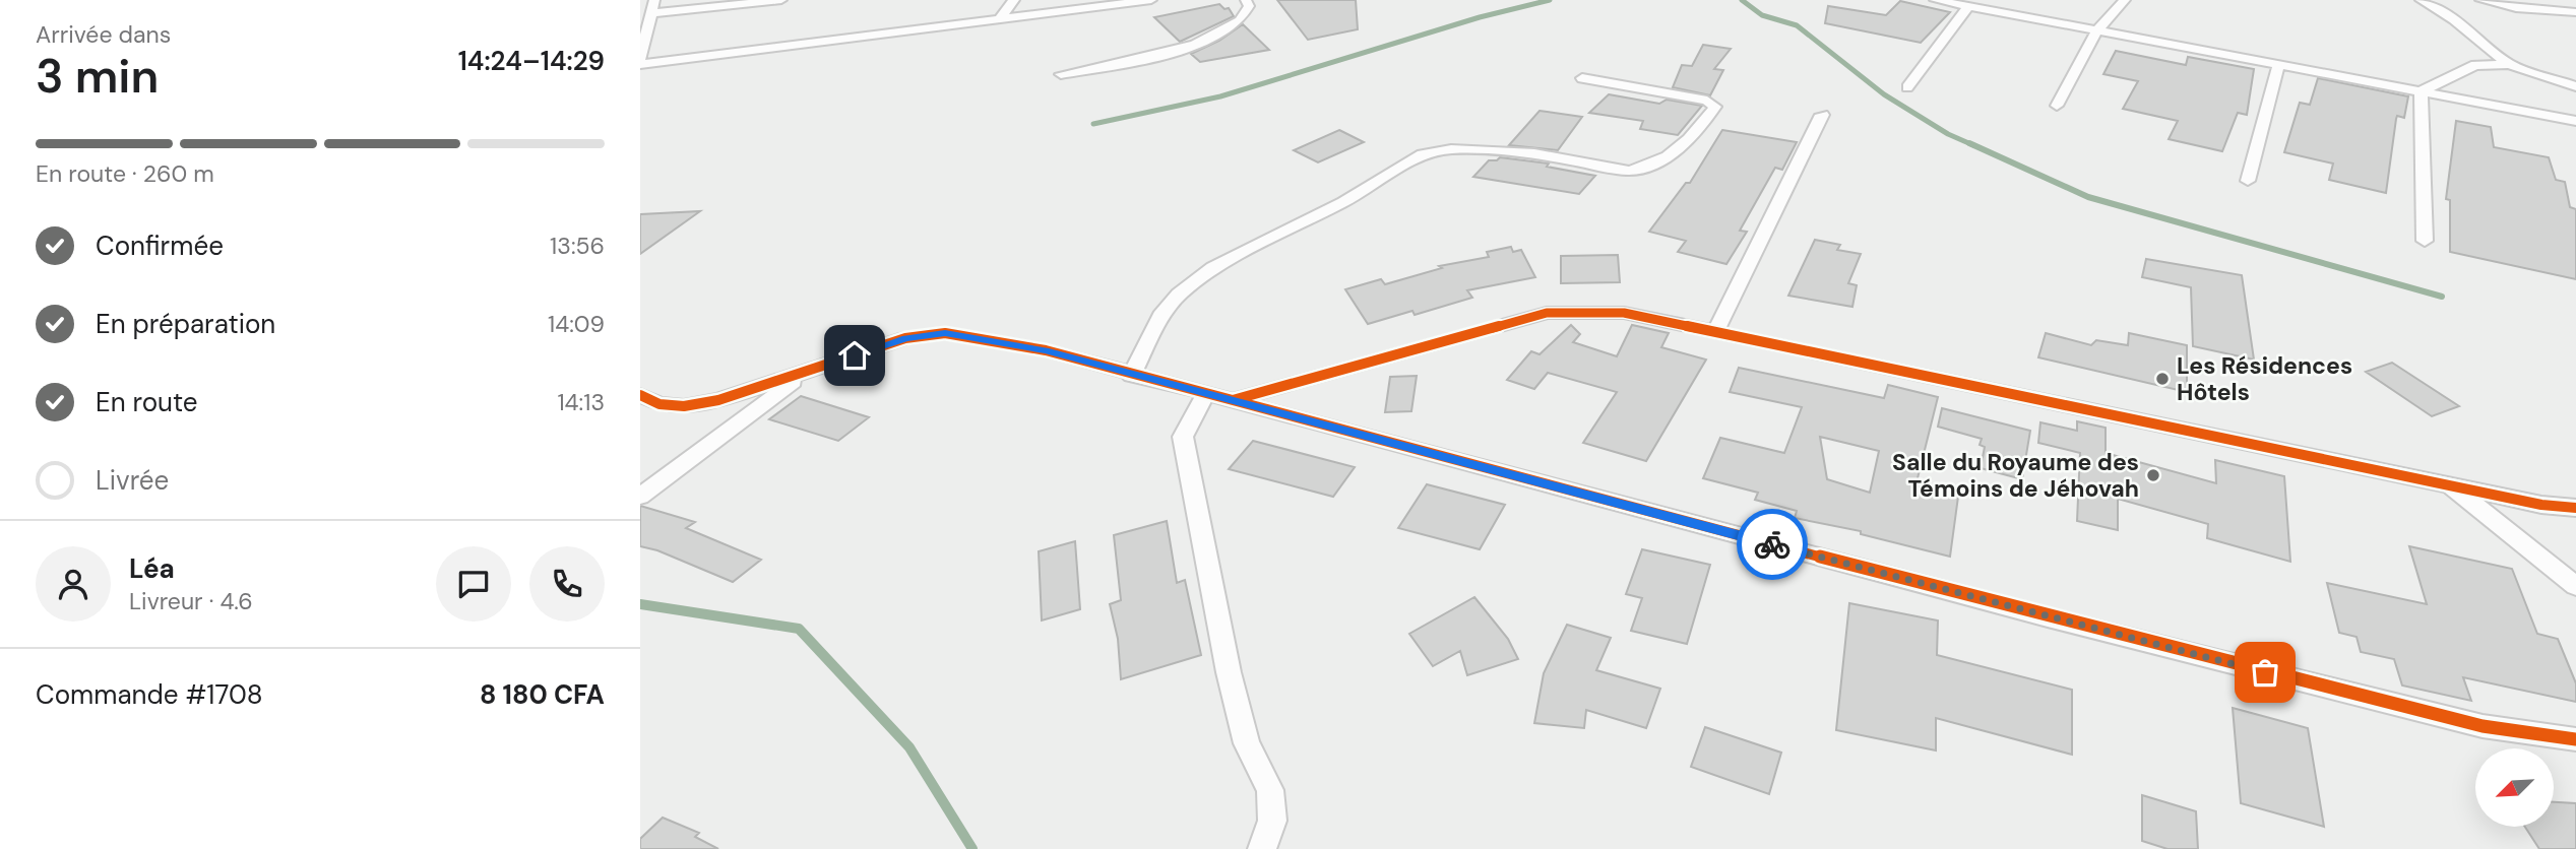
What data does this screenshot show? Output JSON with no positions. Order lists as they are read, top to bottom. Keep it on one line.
{"places":["Les Résidences Hôtels","Salle du Royaume des Témoins de Jéhovah"],"north":"bottom left","page":{"heading":["3 min","Arrivée dans","14:24–14:29"],"panel":["Léa","Livreur · 4.6","Commande #1708","8 180 CFA"],"bar":"En route · 260 m","list":[["Confirmée","13:56"],["En préparation","14:09"],["En route","14:13"],"Livrée"]}}
